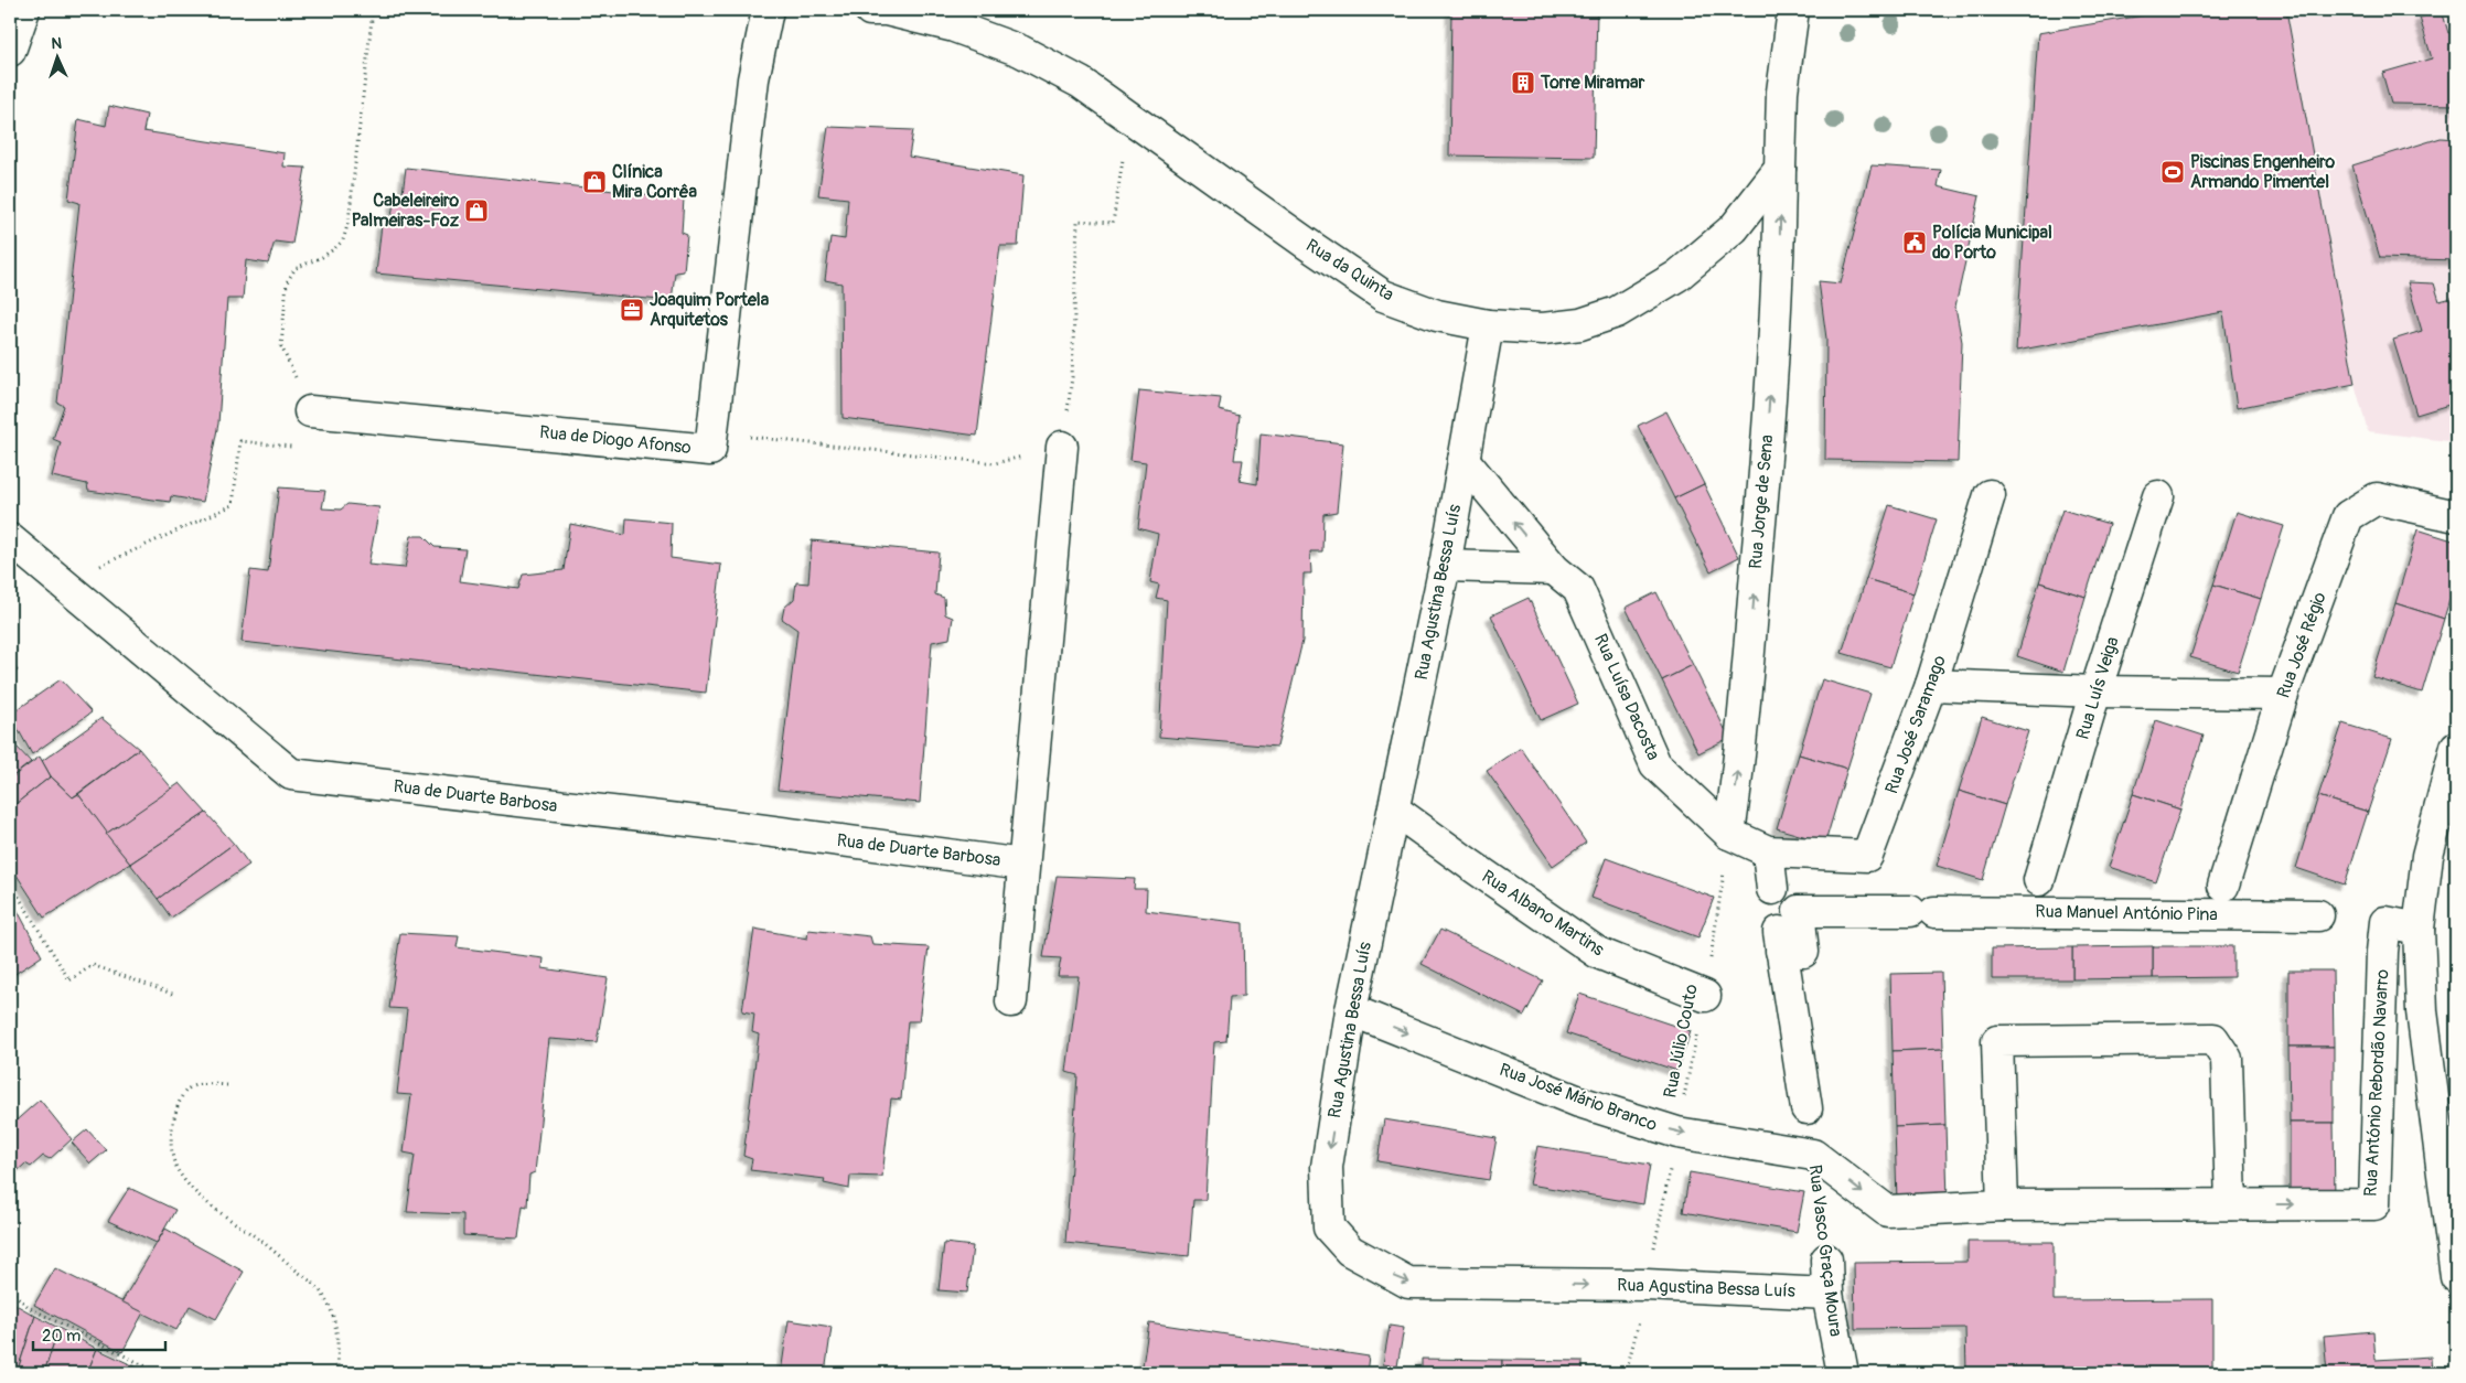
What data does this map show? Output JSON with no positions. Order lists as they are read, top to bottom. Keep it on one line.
{"streets":{"street":["Rua da Quinta","Rua de Diogo Afonso","Rua Jorge de Sena","Rua Agustina Bessa Luís","Rua José Régio","Rua Luís Veiga","Rua Luísa Dacosta","Rua José Saramago","Rua de Duarte Barbosa","Rua Albano Martins","Rua Manuel António Pina","Rua António Rebordão Navarro","Rua José Mário Branco","Rua Vasco Graça Moura"],"path":["Rua Júlio Couto"]},"crossings":[["Rua da Quinta","Rua Jorge de Sena"],["Rua da Quinta","Rua Agustina Bessa Luís"],["Rua Jorge de Sena","Rua Luísa Dacosta"],["Rua Jorge de Sena","Rua Júlio Couto"],["Rua Agustina Bessa Luís","Rua Luísa Dacosta"],["Rua Agustina Bessa Luís","Rua Albano Martins"],["Rua Agustina Bessa Luís","Rua Júlio Couto"],["Rua Agustina Bessa Luís","Rua José Mário Branco"],["Rua Agustina Bessa Luís","Rua Vasco Graça Moura"],["Rua Luísa Dacosta","Rua José Saramago"],["Rua Luísa Dacosta","Rua Júlio Couto"],["Rua Albano Martins","Rua Júlio Couto"],["Rua Manuel António Pina","Rua António Rebordão Navarro"],["Rua Manuel António Pina","Rua José Mário Branco"],["Rua Júlio Couto","Rua José Mário Branco"],["Rua António Rebordão Navarro","Rua José Mário Branco"]],"one_way":["Rua Jorge de Sena","Rua José Mário Branco"],"places":{"building":["Torre Miramar"],"sports":["Piscinas Engenheiro Armando Pimentel"],"shop":["Clínica Mira Corrêa","Cabeleireiro Palmeiras-Foz"],"public building":["Polícia Municipal do Porto"],"office":["Joaquim Portela Arquitetos"]},"scale_bar":"20 m","north":"top"}
